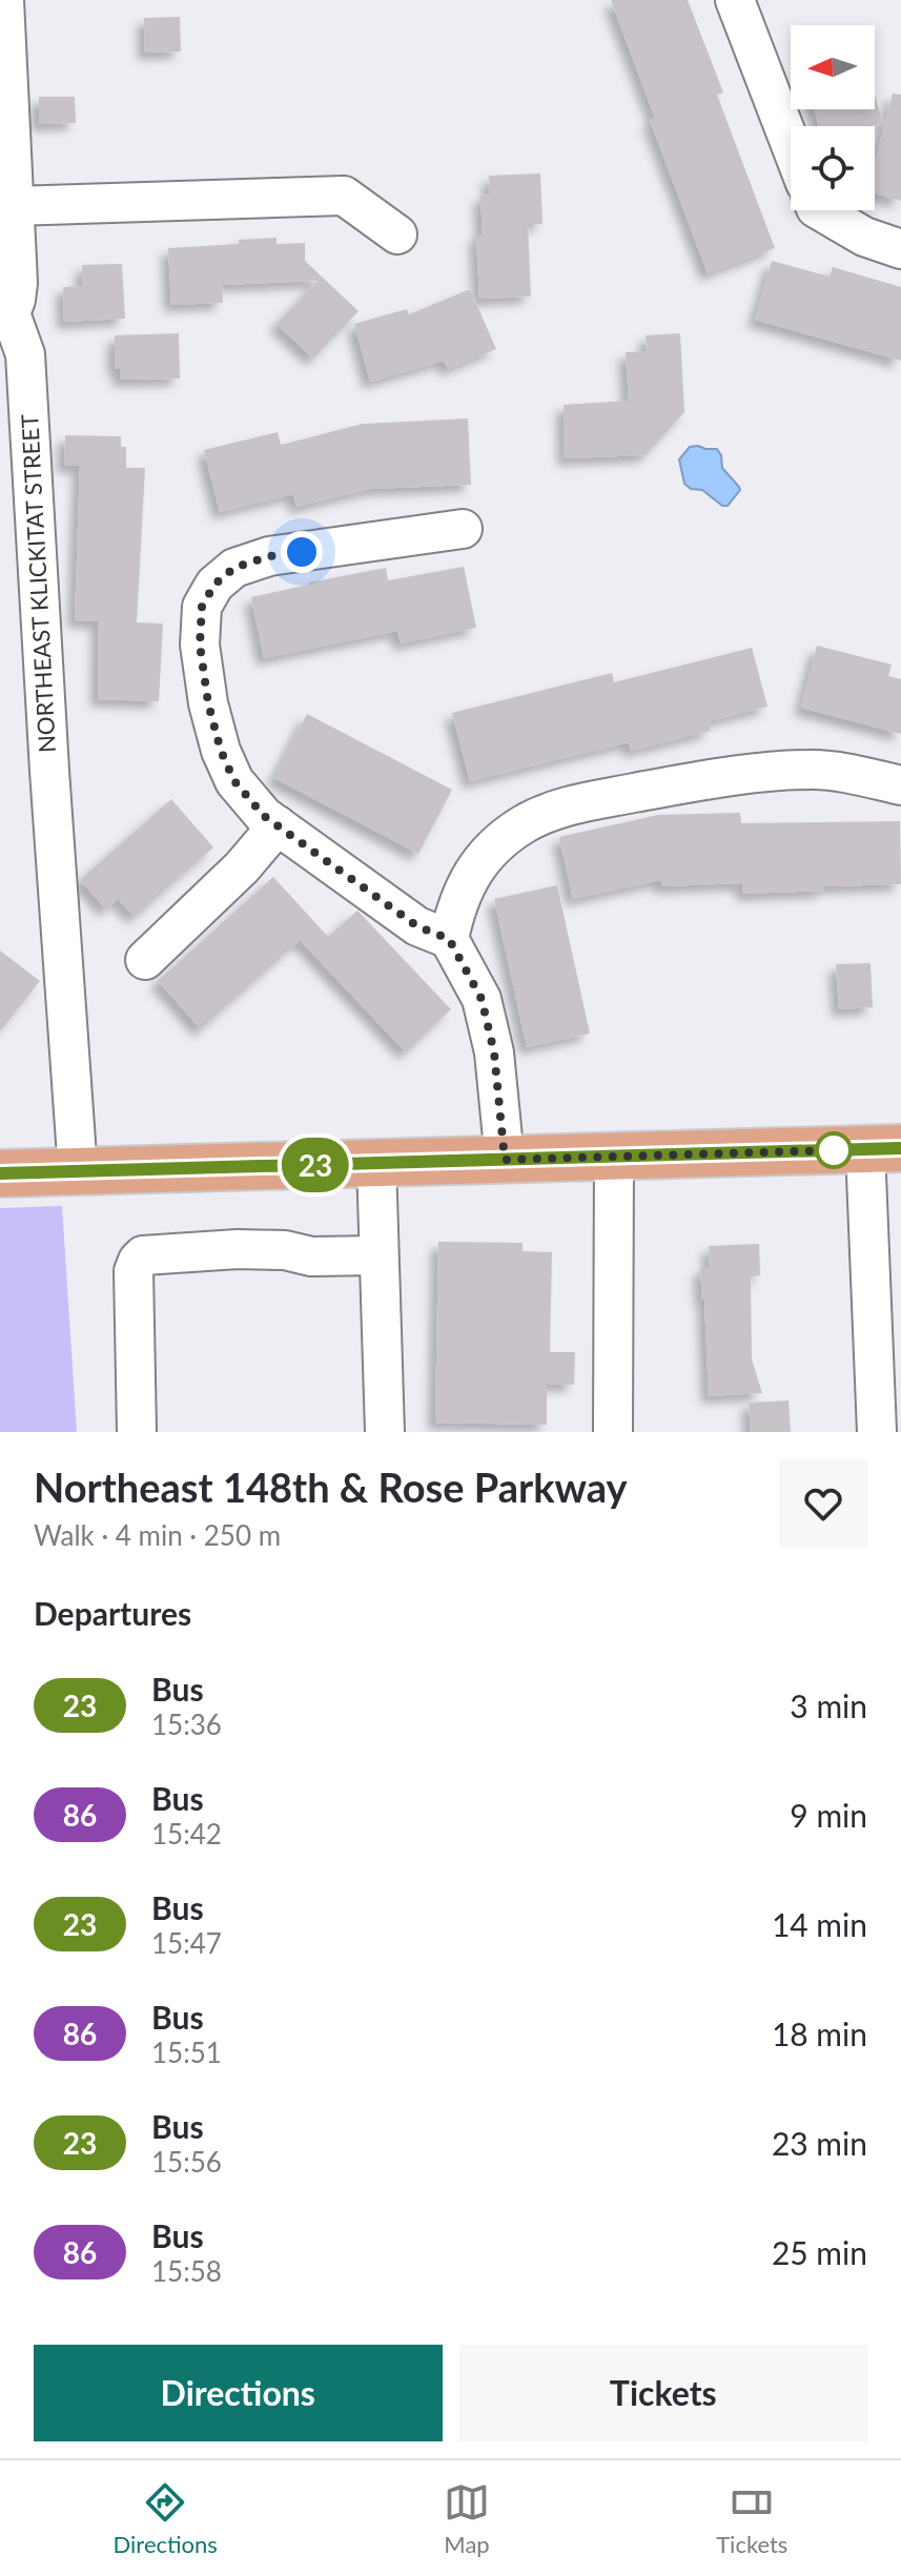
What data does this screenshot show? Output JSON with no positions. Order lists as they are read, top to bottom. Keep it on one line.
{"streets":{"street":["NORTHEAST KLICKITAT STREET"]},"lines":["bus line 23"],"north":"left","page":{"on_map":"23","heading":[["Northeast 148th & Rose Parkway","Walk · 4 min · 250 m"],"Departures"],"list":[{"mark":"23","name":"Bus","note":"15:36","value":"3 min"},{"mark":"86","name":"Bus","note":"15:42","value":"9 min"},{"mark":"23","name":"Bus","note":"15:47","value":"14 min"},{"mark":"86","name":"Bus","note":"15:51","value":"18 min"},{"mark":"23","name":"Bus","note":"15:56","value":"23 min"},{"mark":"86","name":"Bus","note":"15:58","value":"25 min"}],"buttons":["Directions","Tickets"],"tabs":["Directions","Map","Tickets"]}}
